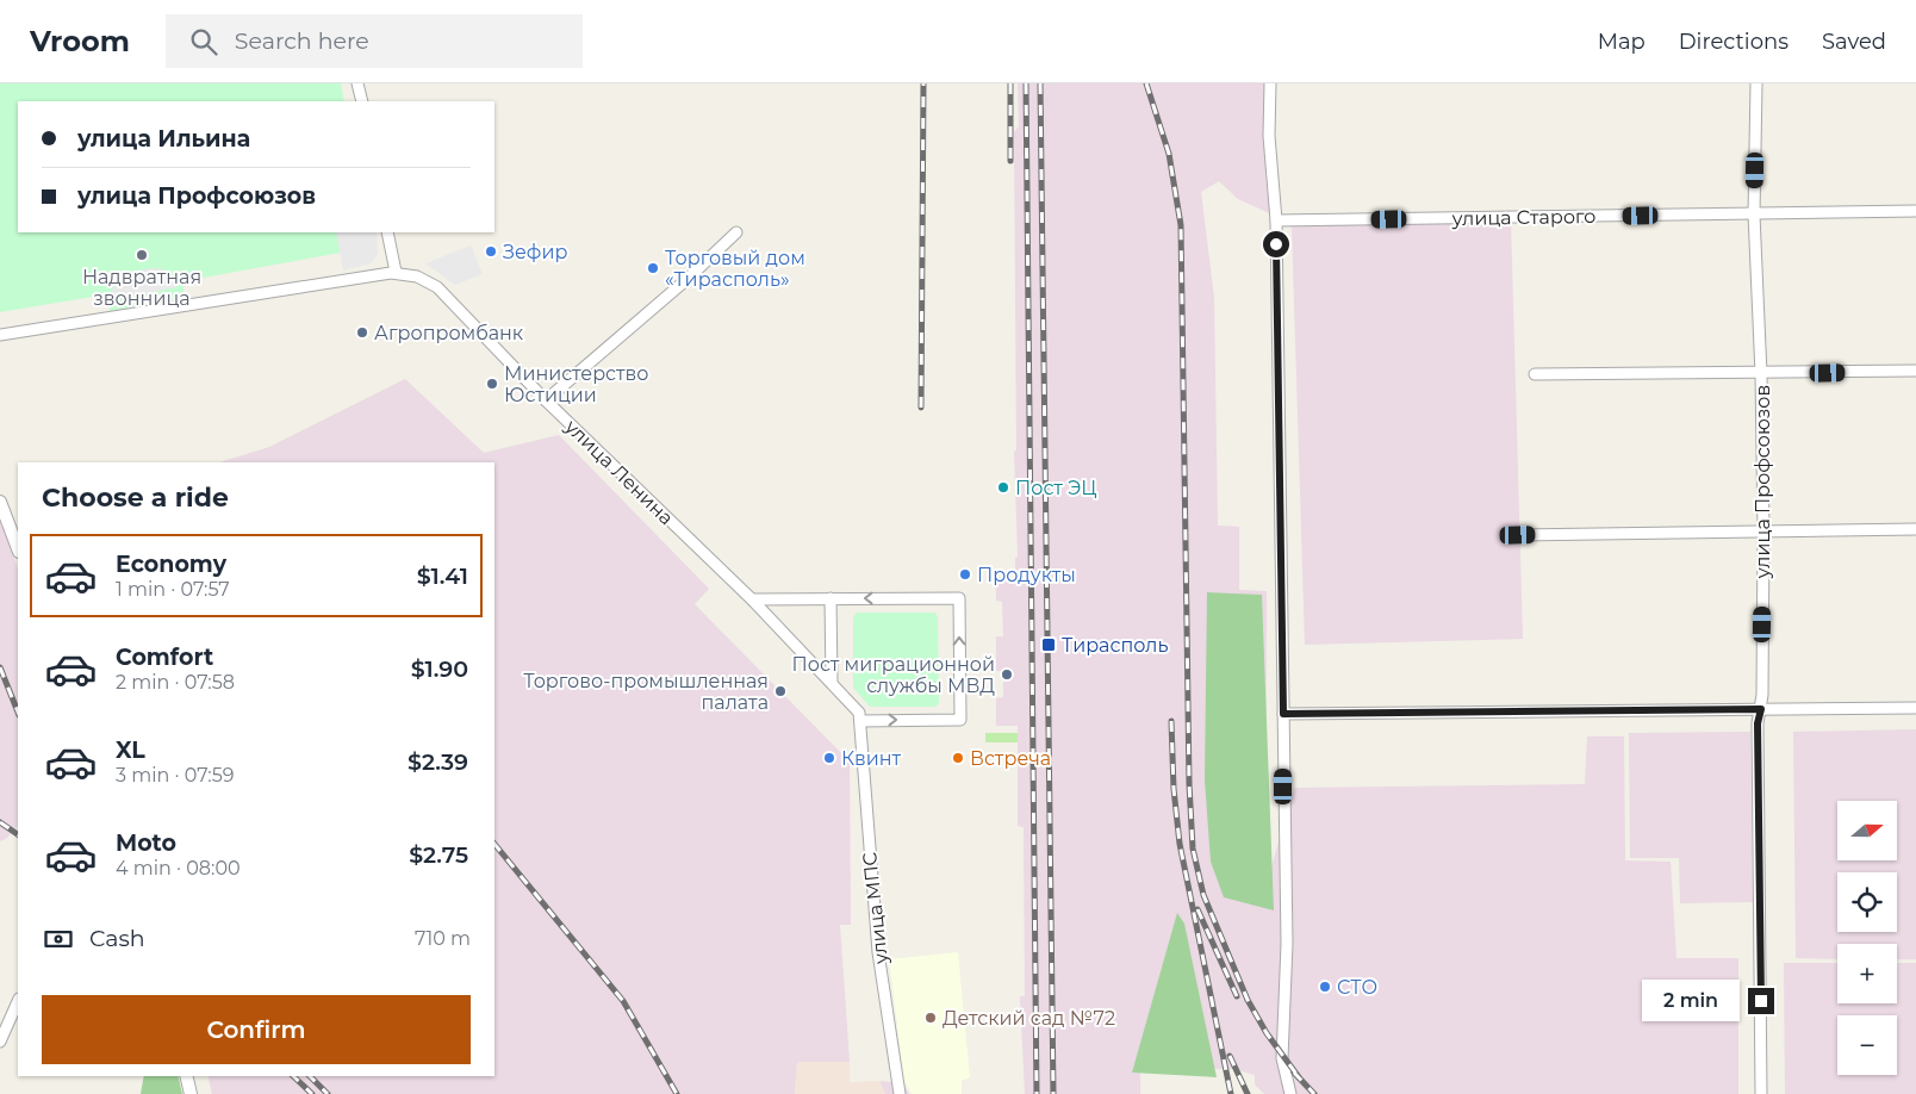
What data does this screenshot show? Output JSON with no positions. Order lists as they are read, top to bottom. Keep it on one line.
{"streets":{"street":["улица Старого","улица Ленина","улица Профсоюзов","улица МПС"]},"crossings":[["улица Старого","улица Профсоюзов"],["улица Ленина","улица МПС"]],"places":{"other":["Зефир","Надвратная звонница","Торговый дом «Тирасполь»","Агропромбанк","Министерство Юстиции","Пост ЭЦ","Продукты","Пост миграционной службы МВД","Торгово-промышленная палата","Квинт","Встреча","СТО","Детский сад №72"],"transit":["Тирасполь"]},"north":"right","page":{"header":"Vroom","search":"Search here","nav":["Map","Directions","Saved"],"banner":["улица Ильина","улица Профсоюзов"],"heading":"Choose a ride","list":[{"name":"Economy","note":"1 min · 07:57","value":"$1.41"},{"name":"Comfort","note":"2 min · 07:58","value":"$1.90"},{"name":"XL","note":"3 min · 07:59","value":"$2.39"},{"name":"Moto","note":"4 min · 08:00","value":"$2.75"}],"map_buttons":["+","−"],"pay":["Cash","710 m"],"bubble":"2 min","buttons":"Confirm"}}
